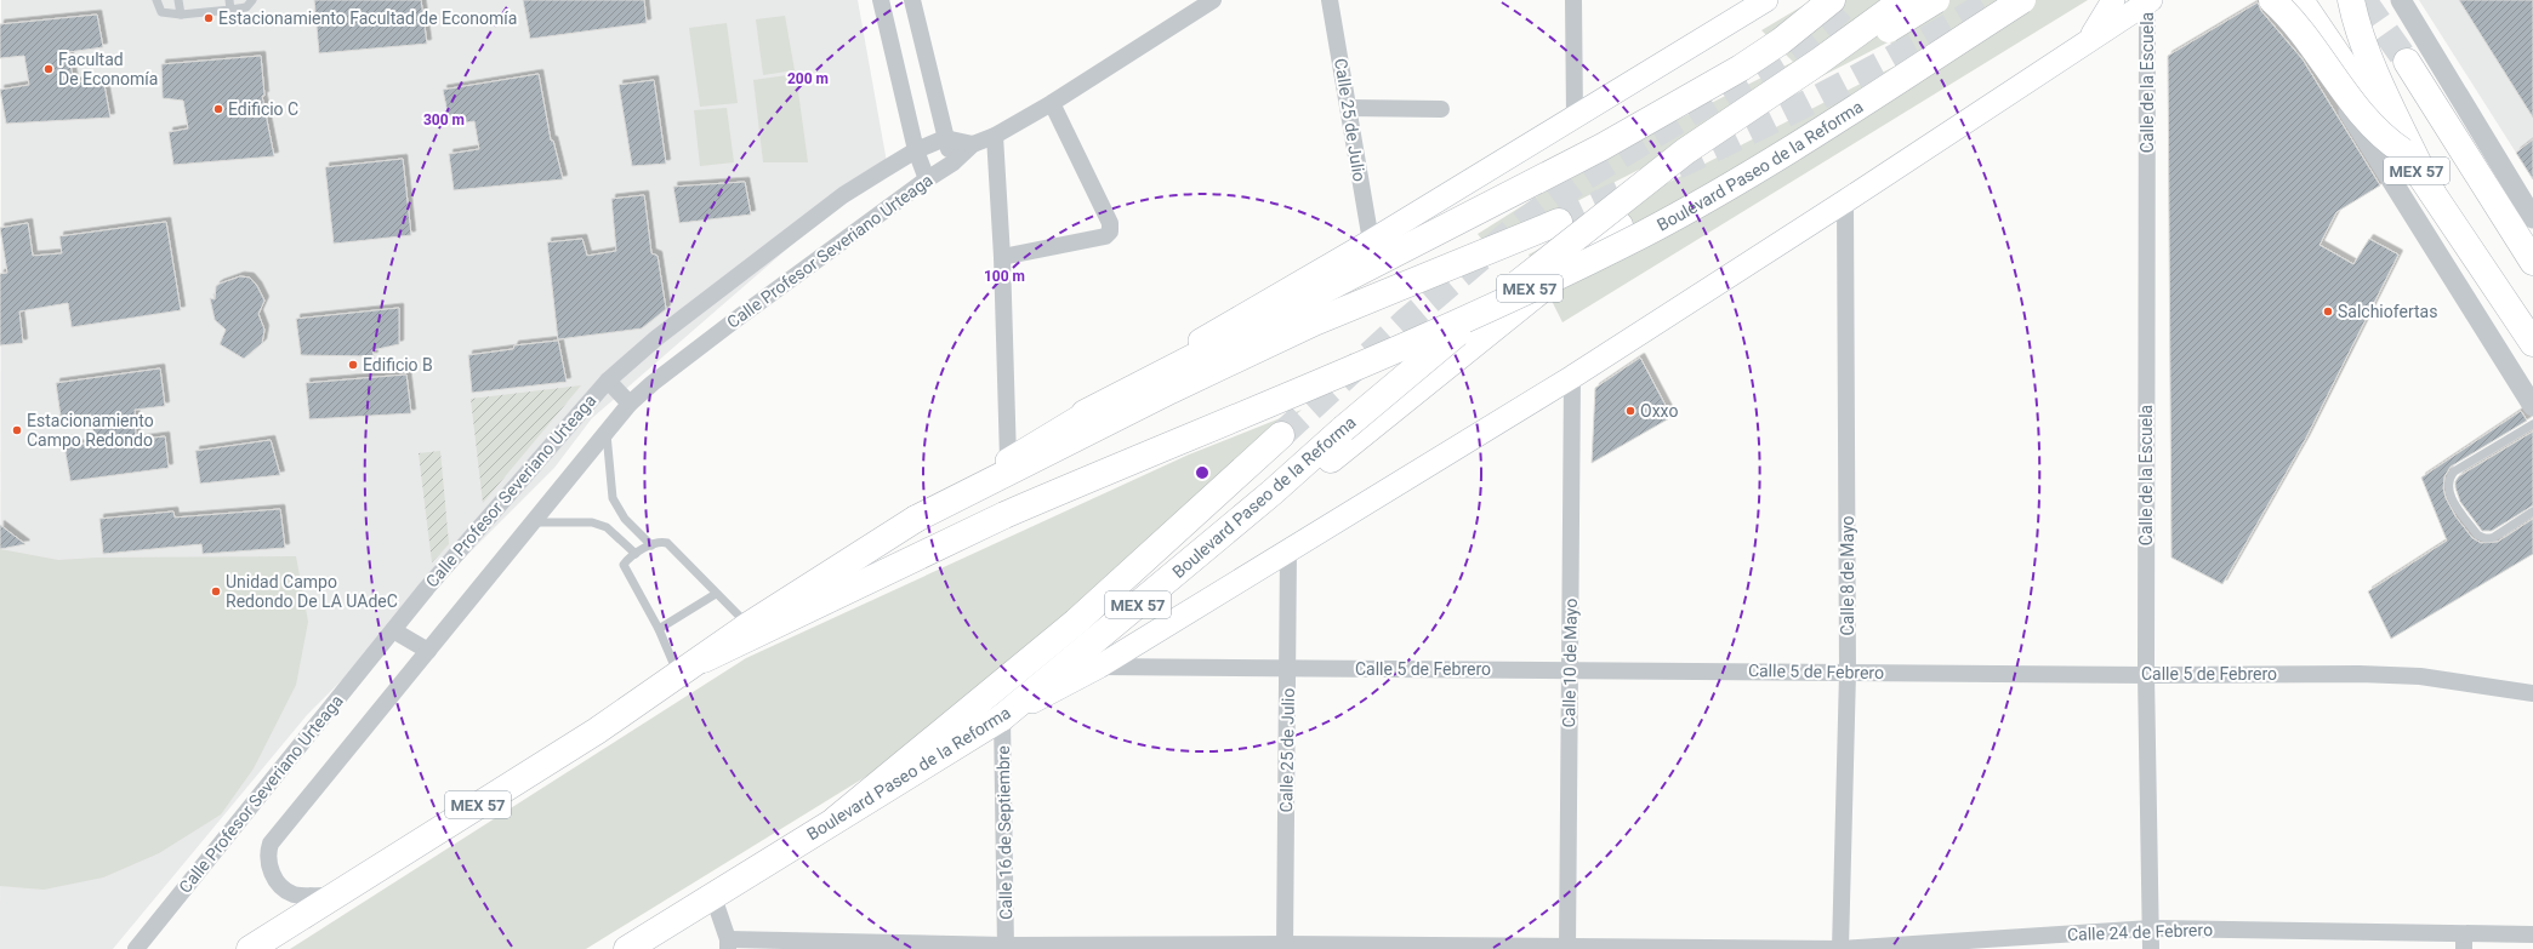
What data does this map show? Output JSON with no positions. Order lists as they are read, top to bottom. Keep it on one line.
{"streets":{"main road":["Boulevard Paseo de la Reforma","MEX 57"],"street":["Calle de la Escuela","Calle 25 de Julio","Calle Profesor Severiano Urteaga","Calle 8 de Mayo","Calle 10 de Mayo","Calle 5 de Febrero","Calle 16 de Septiembre","Calle 24 de Febrero"]},"crossings":[["Calle de la Escuela","Calle 5 de Febrero"],["Calle de la Escuela","Calle 24 de Febrero"],["Calle 25 de Julio","Calle 5 de Febrero"],["Calle 25 de Julio","Calle 24 de Febrero"],["Boulevard Paseo de la Reforma","Calle Profesor Severiano Urteaga"],["Boulevard Paseo de la Reforma","Calle 16 de Septiembre"],["Calle 8 de Mayo","Calle 5 de Febrero"],["Calle 8 de Mayo","Calle 24 de Febrero"],["Calle 10 de Mayo","Calle 5 de Febrero"],["Calle 10 de Mayo","Calle 24 de Febrero"],["Calle 16 de Septiembre","Calle 24 de Febrero"]],"places":["Estacionamiento Facultad de Economía","Facultad De Economía","Edificio C","Salchiofertas","Edificio B","Oxxo","Estacionamiento Campo Redondo","Unidad Campo Redondo De LA UAdeC"],"rings":["200 m","300 m","100 m"]}
